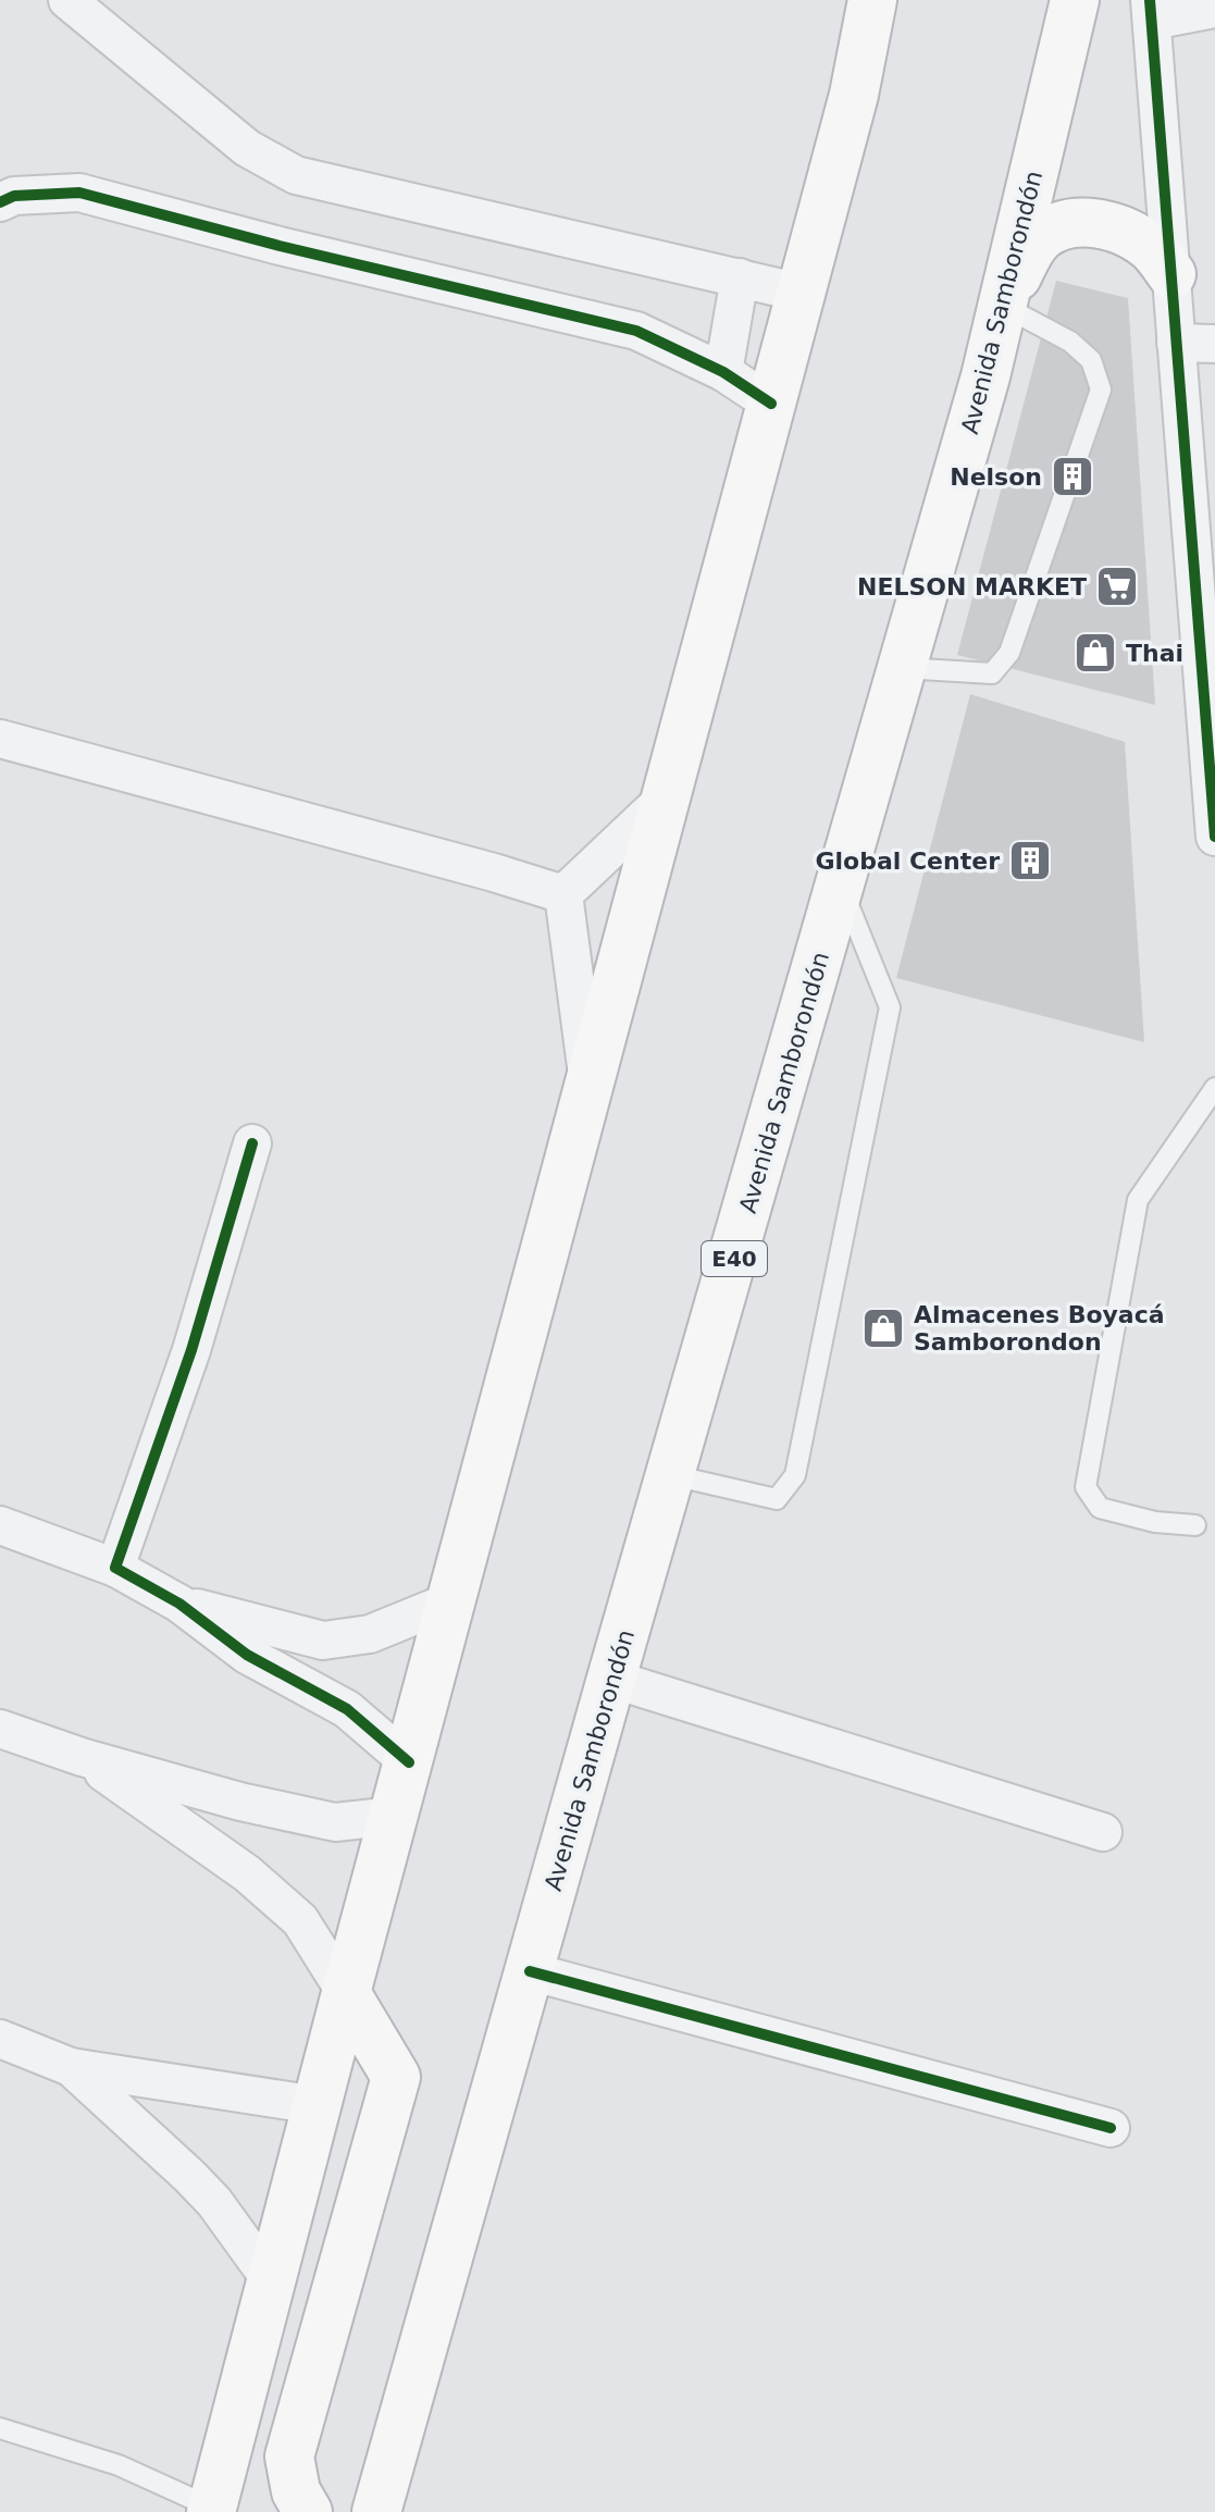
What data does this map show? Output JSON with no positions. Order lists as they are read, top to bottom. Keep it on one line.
{"streets":{"highway":["Avenida Samborondón","E40"]},"places":{"building":["Nelson","Global Center"],"supermarket":["NELSON MARKET"],"shop":["Thai","Almacenes Boyacá Samborondon"]}}
